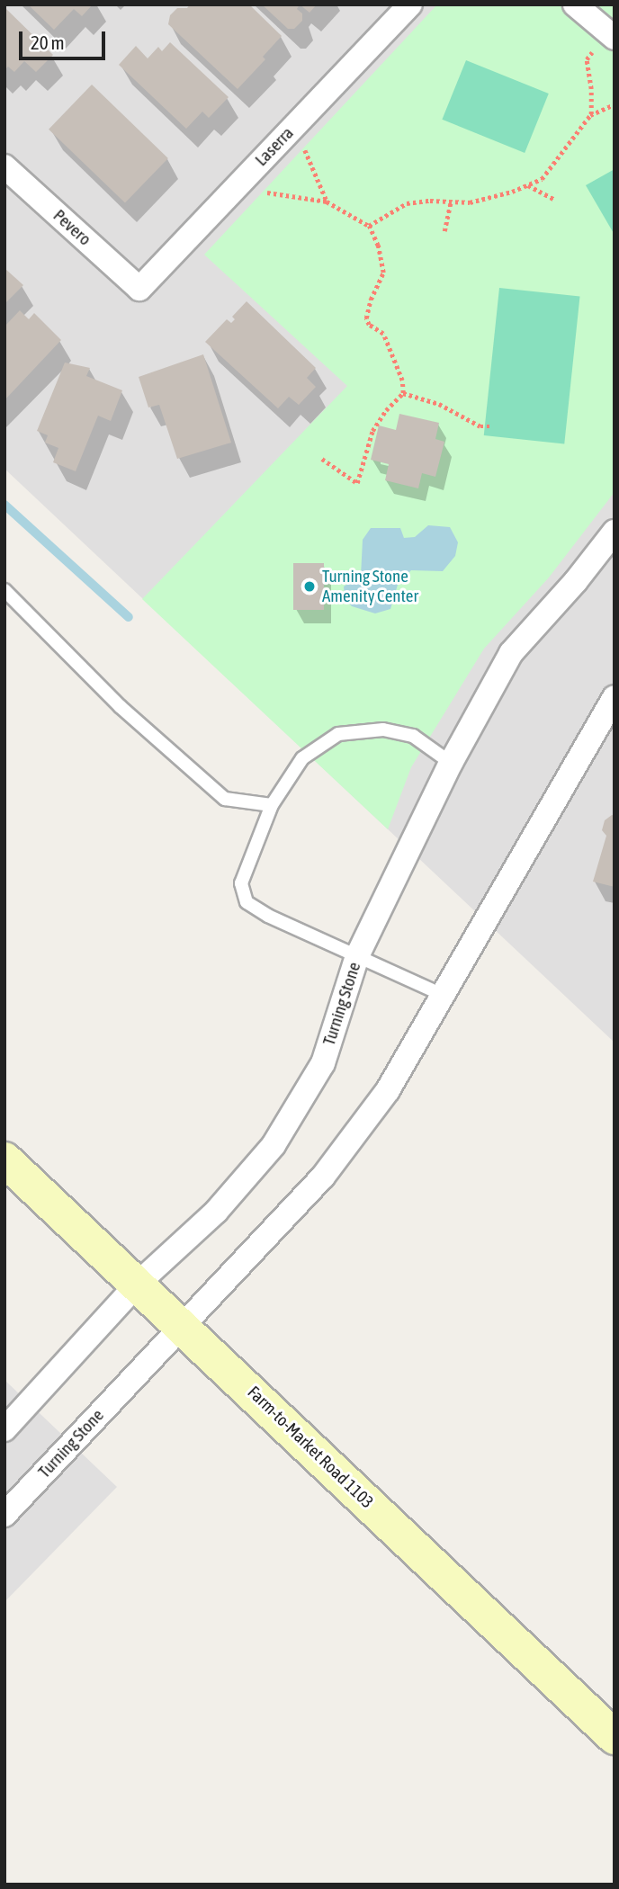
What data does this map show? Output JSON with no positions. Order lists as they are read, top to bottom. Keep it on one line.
{"streets":{"main road":["Farm-to-Market Road 1103"],"street":["Laserra","Pevero","Turning Stone"]},"crossings":[["Laserra","Pevero"],["Turning Stone","Farm-to-Market Road 1103"]],"places":["Turning Stone Amenity Center"],"scale_bar":"20 m"}
